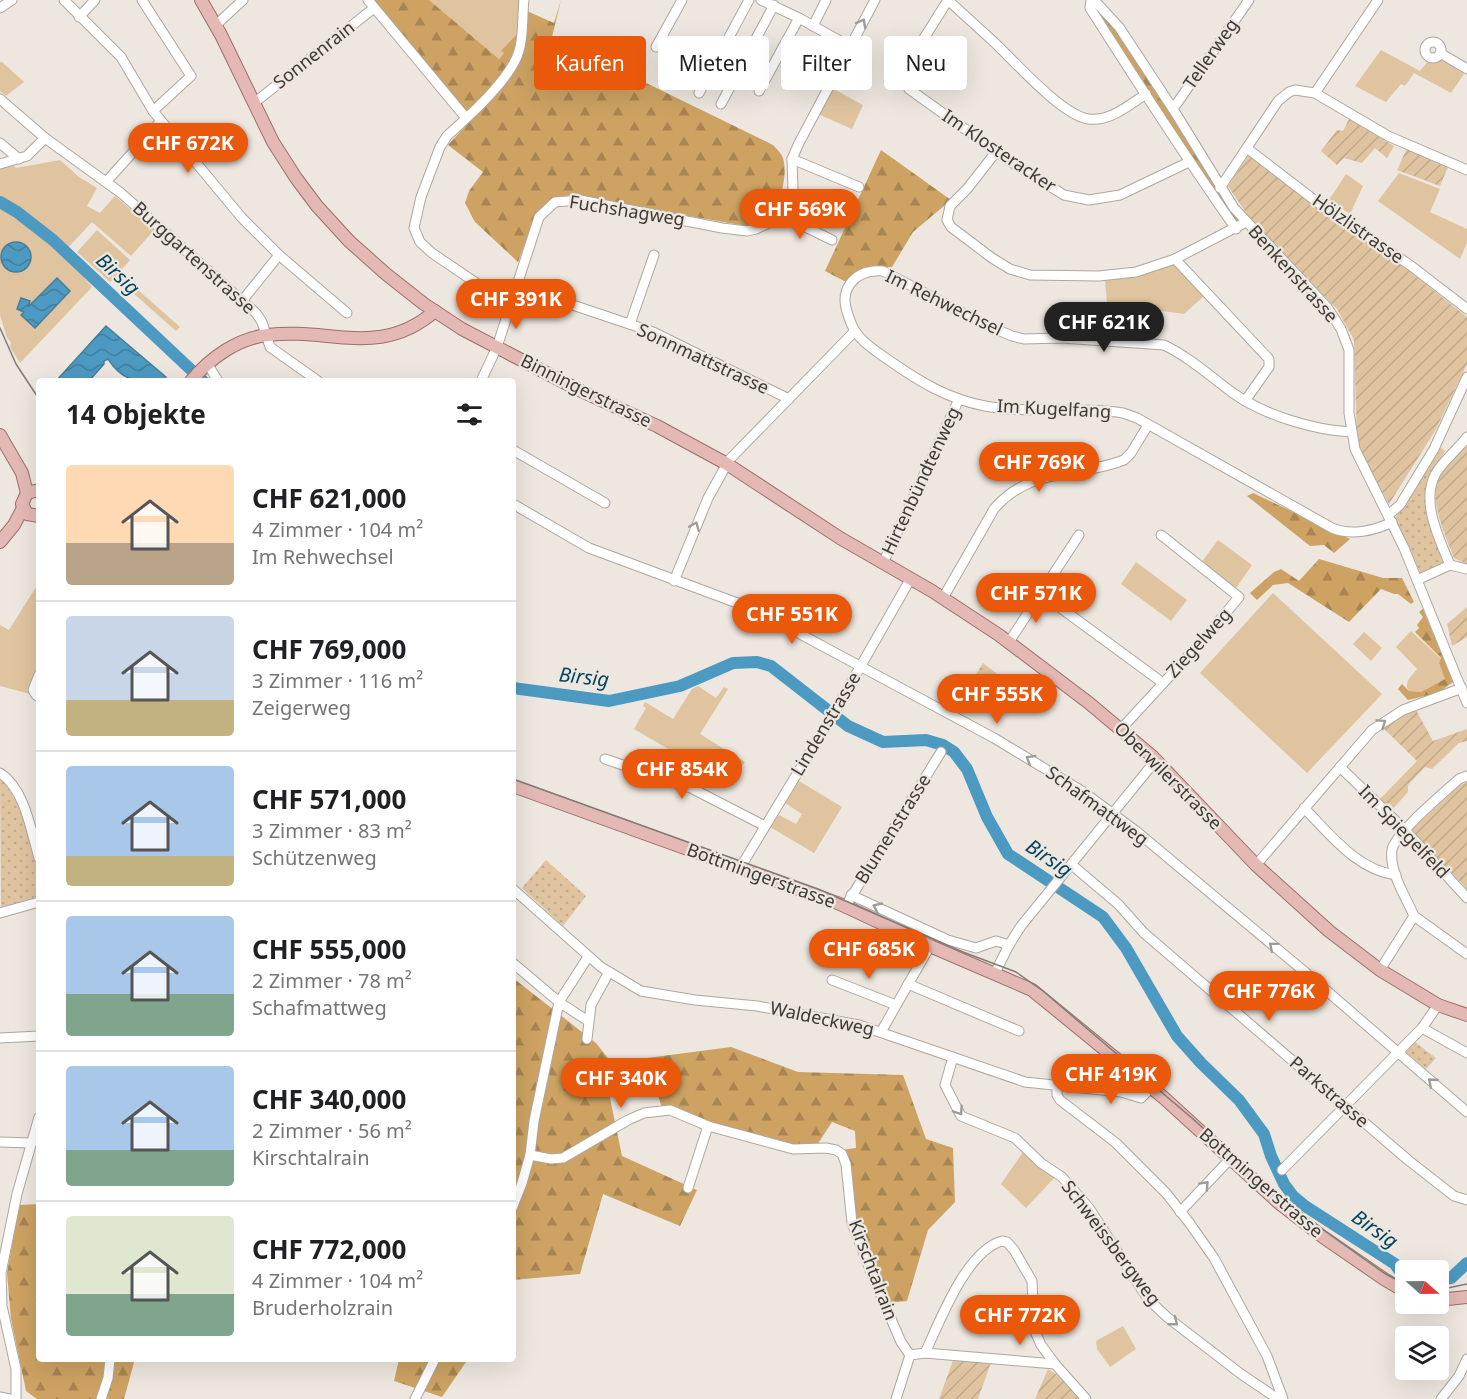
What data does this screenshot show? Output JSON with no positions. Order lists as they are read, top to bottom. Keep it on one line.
{"streets":{"main road":["Binningerstrasse","Oberwilerstrasse","Bottmingerstrasse"],"street":["Tellerweg","Sonnenrain","Im Klosteracker","Fuchshagweg","Hölzlistrasse","Burggartenstrasse","Benkenstrasse","Im Rehwechsel","Sonnmattstrasse","Im Kugelfang","Hirtenbündtenweg","Ziegelweg","Lindenstrasse","Schafmattweg","Blumenstrasse","Im Spiegelfeld","Waldeckweg","Parkstrasse","Schweissbergweg","Kirschtalrain"]},"crossings":[["Tellerweg","Benkenstrasse"],["Sonnenrain","Binningerstrasse"],["Im Klosteracker","Benkenstrasse"],["Fuchshagweg","Sonnmattstrasse"],["Fuchshagweg","Binningerstrasse"],["Benkenstrasse","Im Rehwechsel"],["Benkenstrasse","Im Kugelfang"],["Im Rehwechsel","Im Kugelfang"],["Binningerstrasse","Oberwilerstrasse"],["Im Kugelfang","Hirtenbündtenweg"],["Hirtenbündtenweg","Oberwilerstrasse"],["Ziegelweg","Oberwilerstrasse"],["Lindenstrasse","Oberwilerstrasse"],["Lindenstrasse","Schafmattweg"],["Lindenstrasse","Bottmingerstrasse"],["Blumenstrasse","Bottmingerstrasse"],["Bottmingerstrasse","Waldeckweg"],["Waldeckweg","Schweissbergweg"]],"one_way":["Schafmattweg"],"water":["Birsig"],"north":"right","page":{"chip":["Kaufen","Mieten","Filter","Neu"],"price":["CHF 672K","CHF 569K","CHF 391K","CHF 621K","CHF 769K","CHF 571K","CHF 551K","CHF 555K","CHF 854K","CHF 685K","CHF 776K","CHF 419K","CHF 340K","CHF 772K"],"heading":"14 Objekte","list":[{"name":"CHF 621,000","note":"4 Zimmer · 104 m² · Im Rehwechsel"},{"name":"CHF 769,000","note":"3 Zimmer · 116 m² · Zeigerweg"},{"name":"CHF 571,000","note":"3 Zimmer · 83 m² · Schützenweg"},{"name":"CHF 555,000","note":"2 Zimmer · 78 m² · Schafmattweg"},{"name":"CHF 340,000","note":"2 Zimmer · 56 m² · Kirschtalrain"},{"name":"CHF 772,000","note":"4 Zimmer · 104 m² · Bruderholzrain"}]}}
